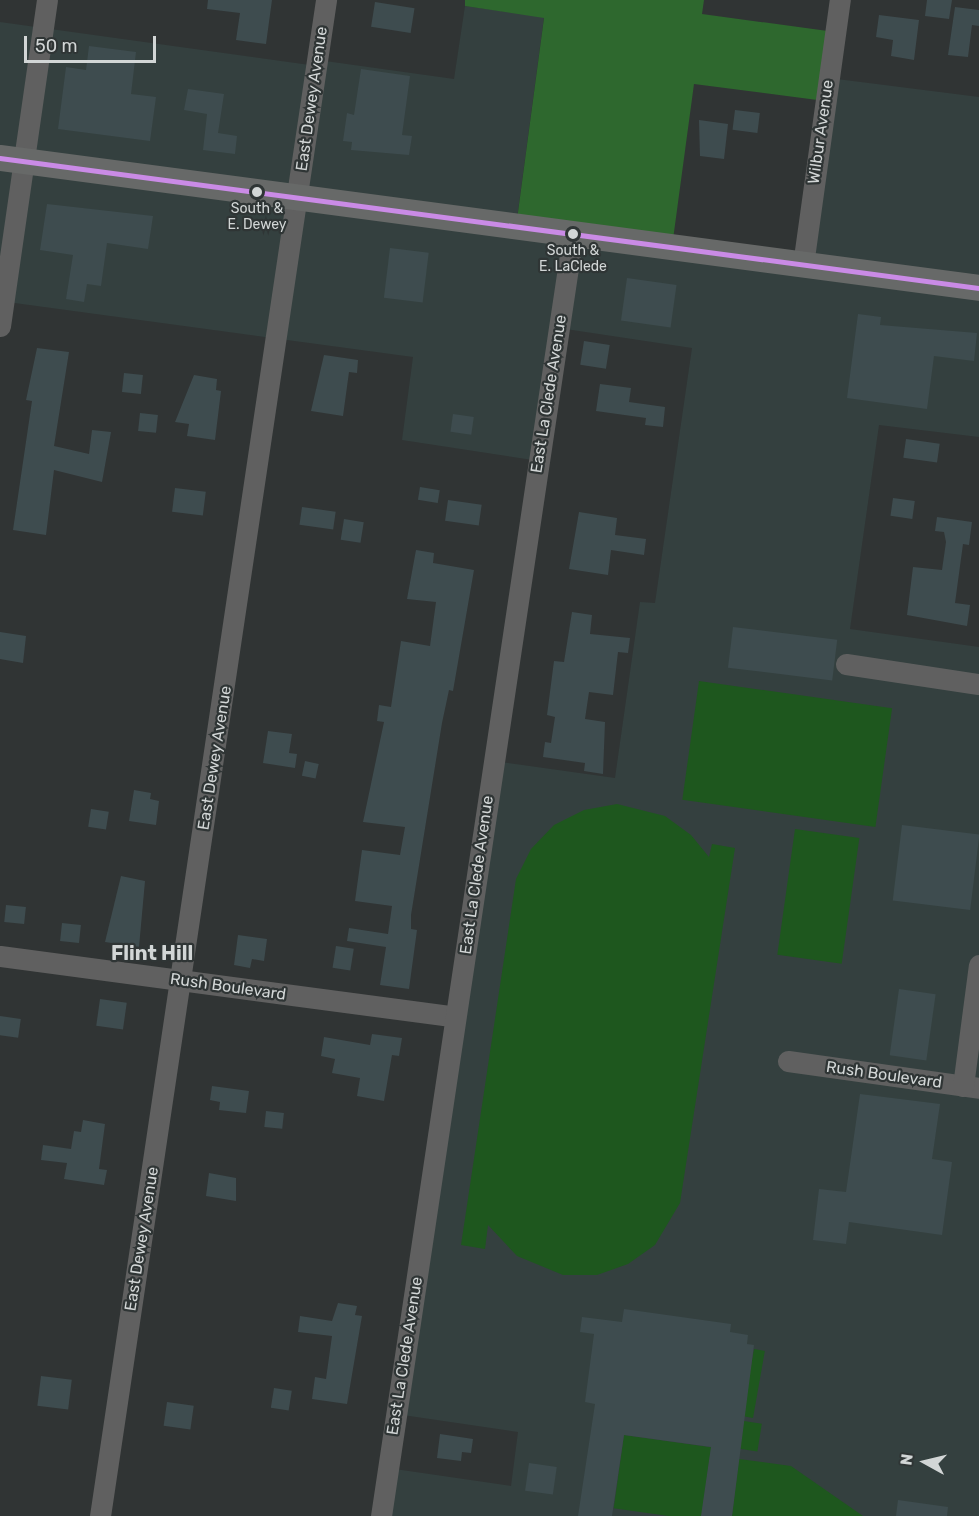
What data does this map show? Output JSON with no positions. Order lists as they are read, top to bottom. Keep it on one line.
{"streets":{"street":["East Dewey Avenue","Wilbur Avenue","East La Clede Avenue","Rush Boulevard"]},"crossings":[["East Dewey Avenue","Rush Boulevard"],["East La Clede Avenue","Rush Boulevard"]],"districts":["Flint Hill"],"places":["South & E. Dewey","South & E. LaClede"],"scale_bar":"50 m","north":"left"}
